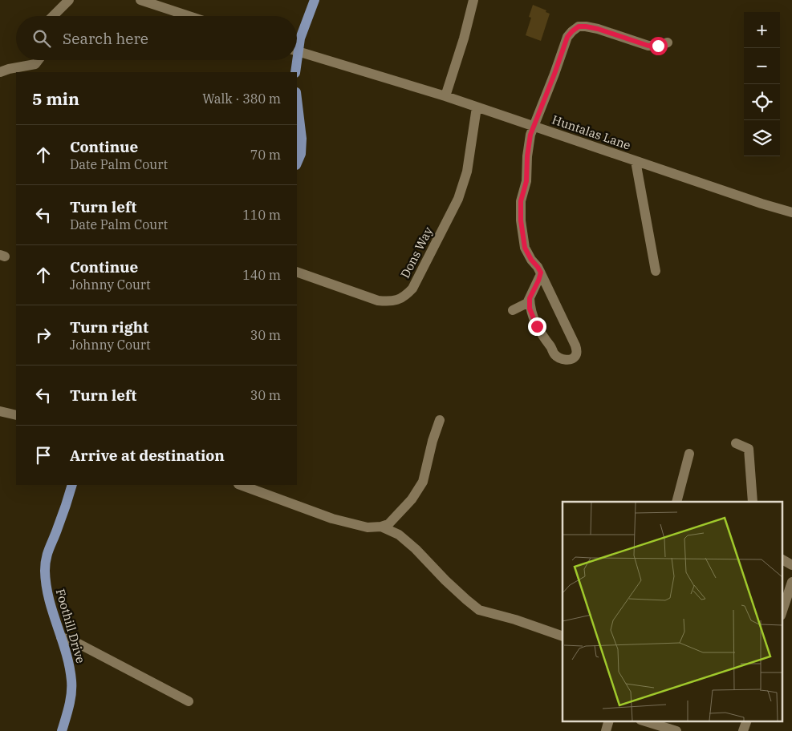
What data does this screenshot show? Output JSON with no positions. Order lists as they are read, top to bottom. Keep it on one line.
{"streets":{"main road":["Foothill Drive"],"street":["Huntalas Lane","Dons Way"]},"crossings":[["Huntalas Lane","Dons Way"]],"page":{"map_buttons":["+","−"],"search":"Search here","heading":["5 min","Walk · 380 m"],"list":[["Continue","Date Palm Court","70 m"],["Turn left","Date Palm Court","110 m"],["Continue","Johnny Court","140 m"],["Turn right","Johnny Court","30 m"],["Turn left","30 m"],"Arrive at destination"]}}
